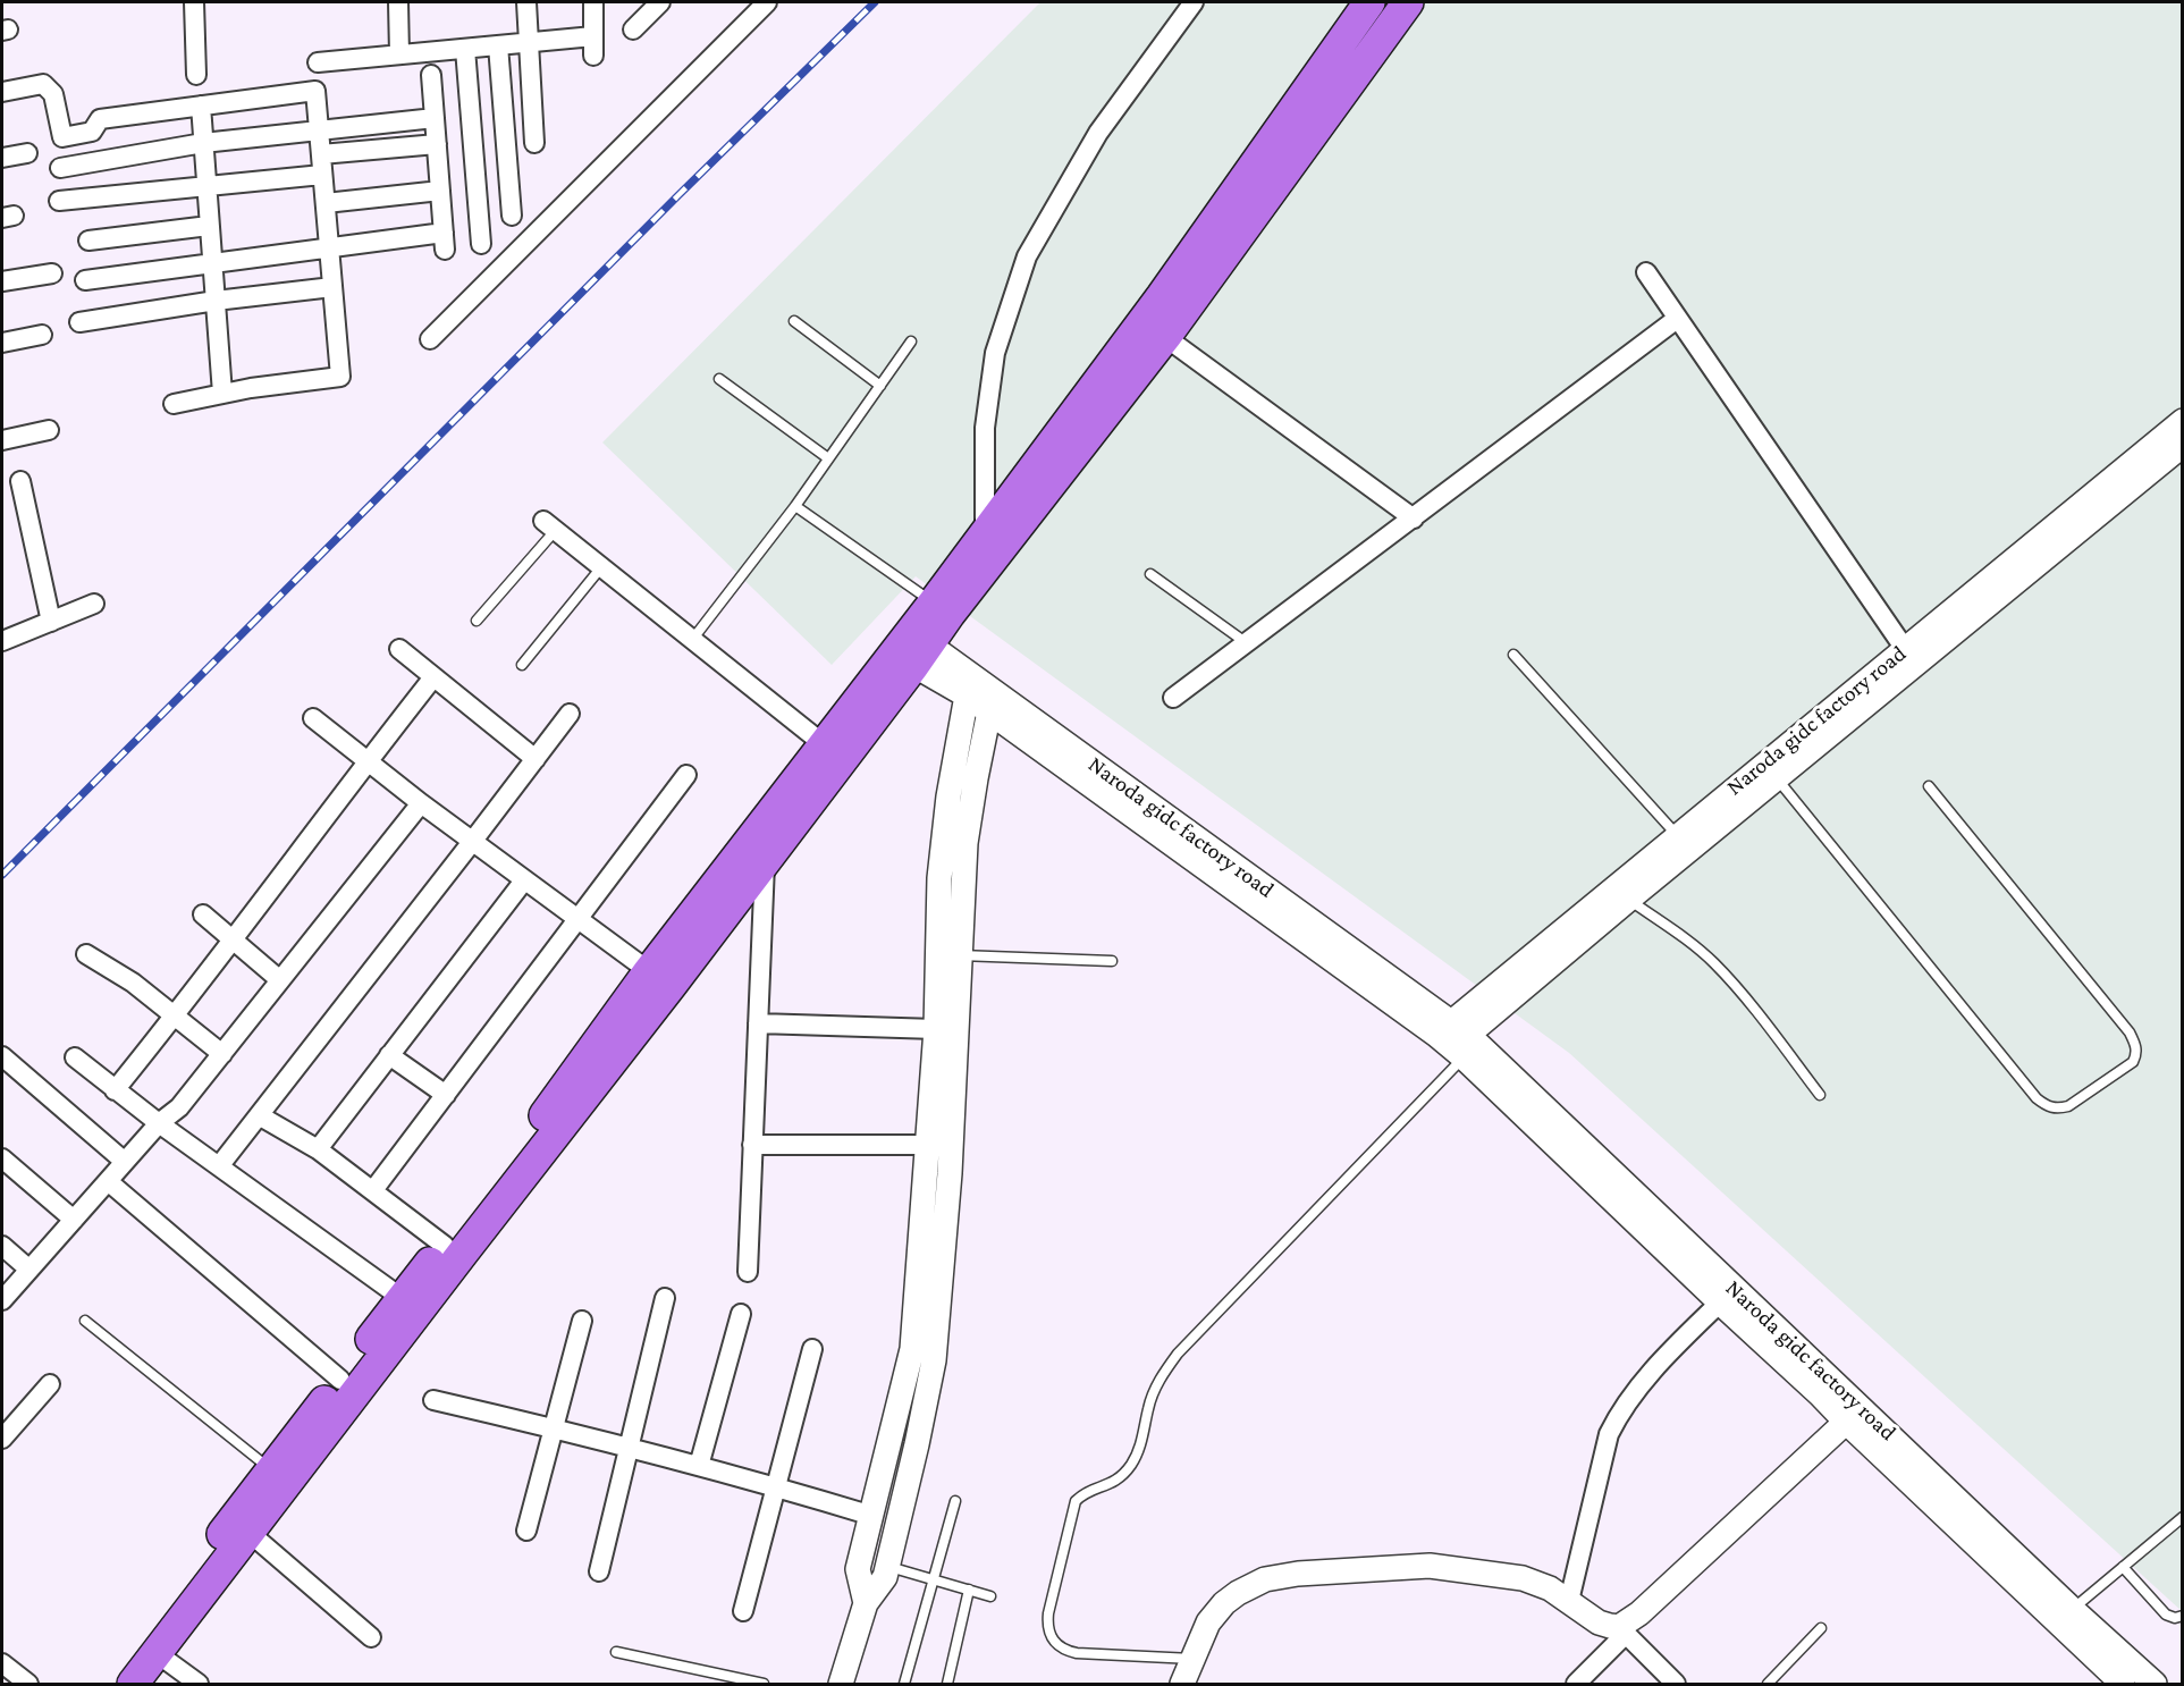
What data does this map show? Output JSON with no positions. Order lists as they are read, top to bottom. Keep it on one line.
{"streets":{"street":["Naroda gidc factory road"]}}
